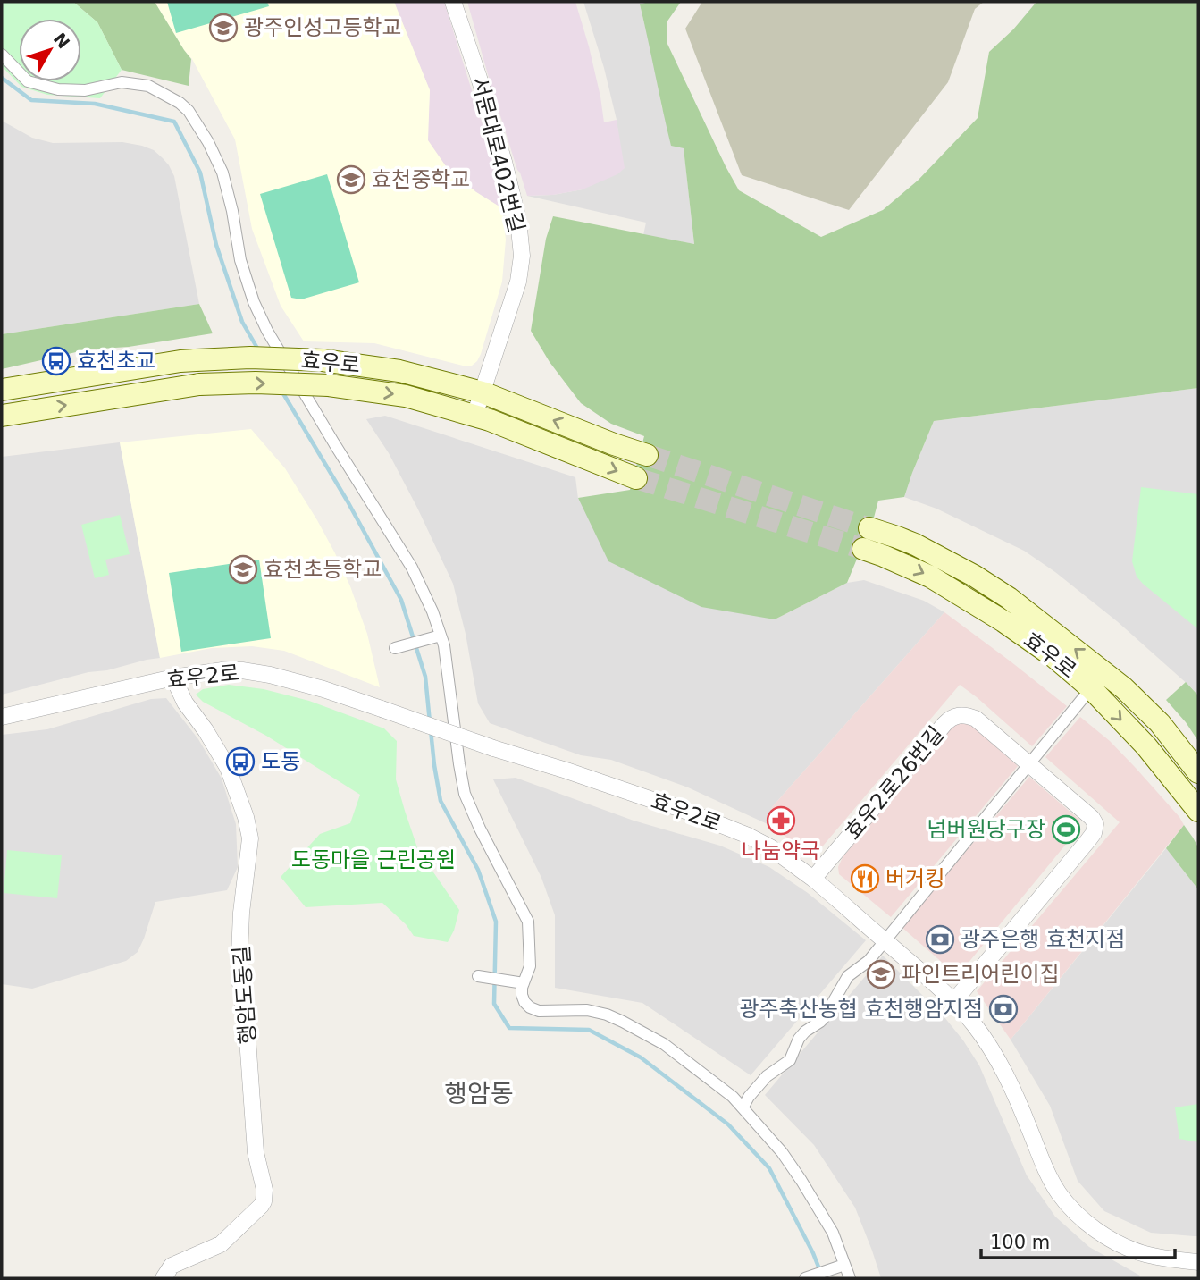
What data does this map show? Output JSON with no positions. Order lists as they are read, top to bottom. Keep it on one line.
{"streets":{"main road":["효우로"],"street":["서문대로402번길","효우2로","효우2로26번길","행암도동길"]},"crossings":[["서문대로402번길","효우로"],["효우2로","효우2로26번길"],["효우2로","행암도동길"]],"districts":["행암동"],"parks":["도동마을 근린공원"],"places":{"school or university":["광주인성고등학교","효천중학교","효천초등학교","파인트리어린이집"],"bus stop":["효천초교","도동"],"pharmacy":["나눔약국"],"sports":["넘버원당구장"],"restaurant":["버거킹"],"bank":["광주은행 효천지점","광주축산농협 효천행암지점"]},"scale_bar":"100 m","north":"top right"}
